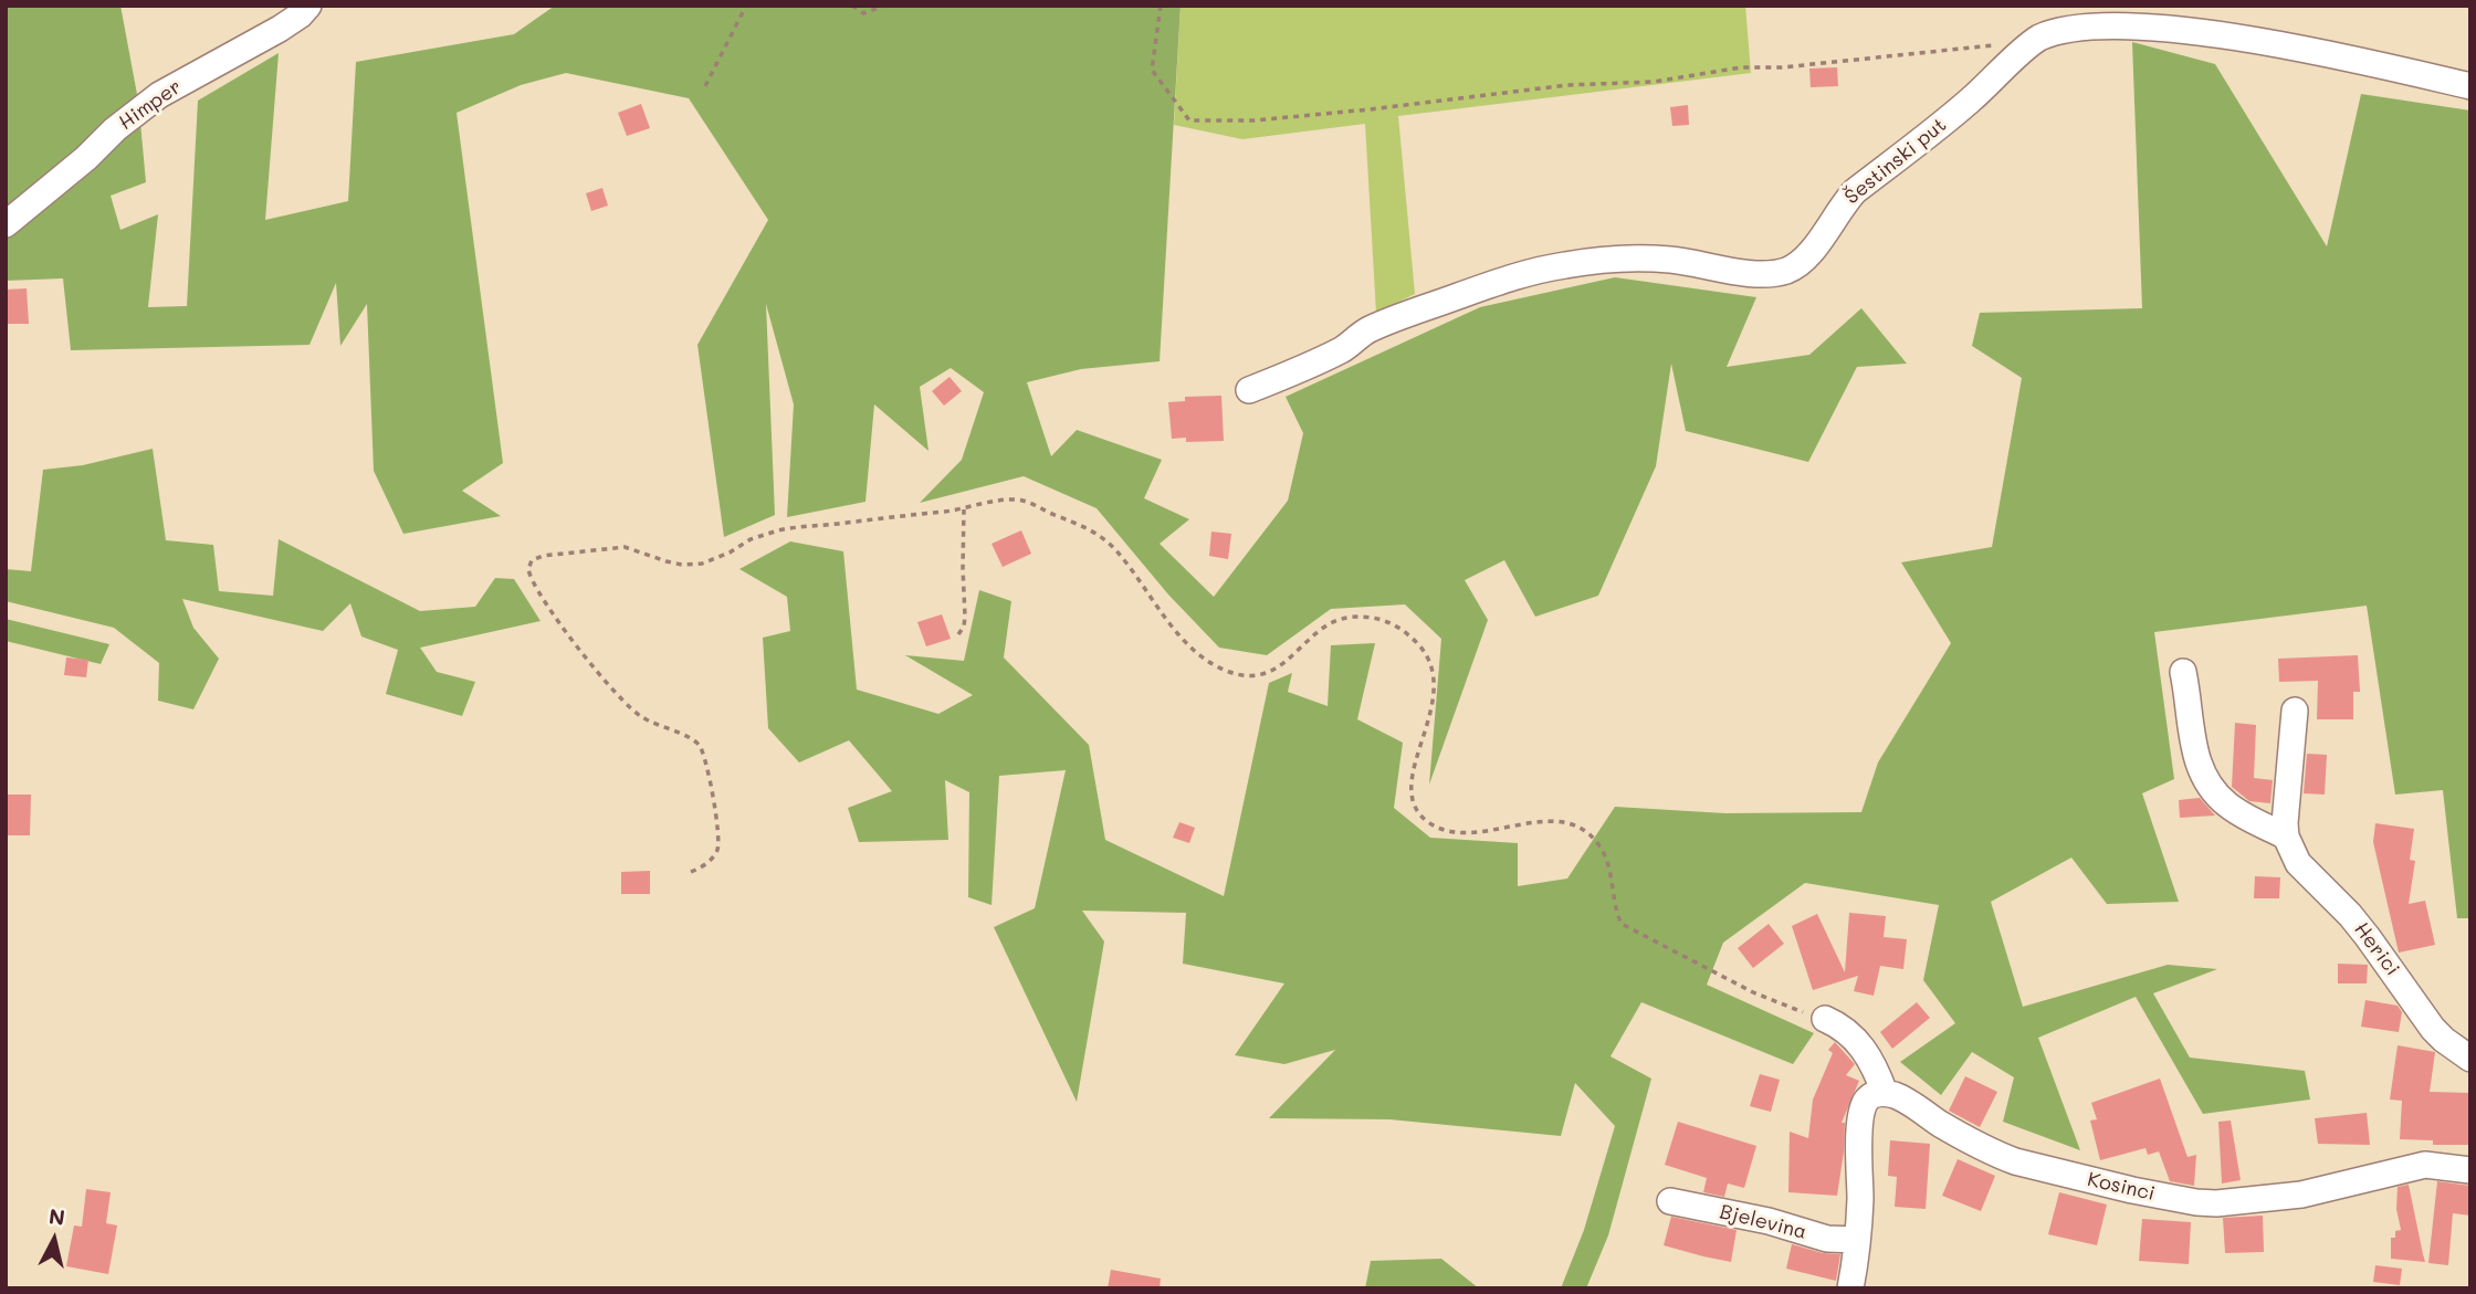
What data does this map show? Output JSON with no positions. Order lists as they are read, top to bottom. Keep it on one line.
{"streets":{"street":["Himper","Šestinski put","Herici","Kosinci","Bjelevina"]},"north":"top"}
